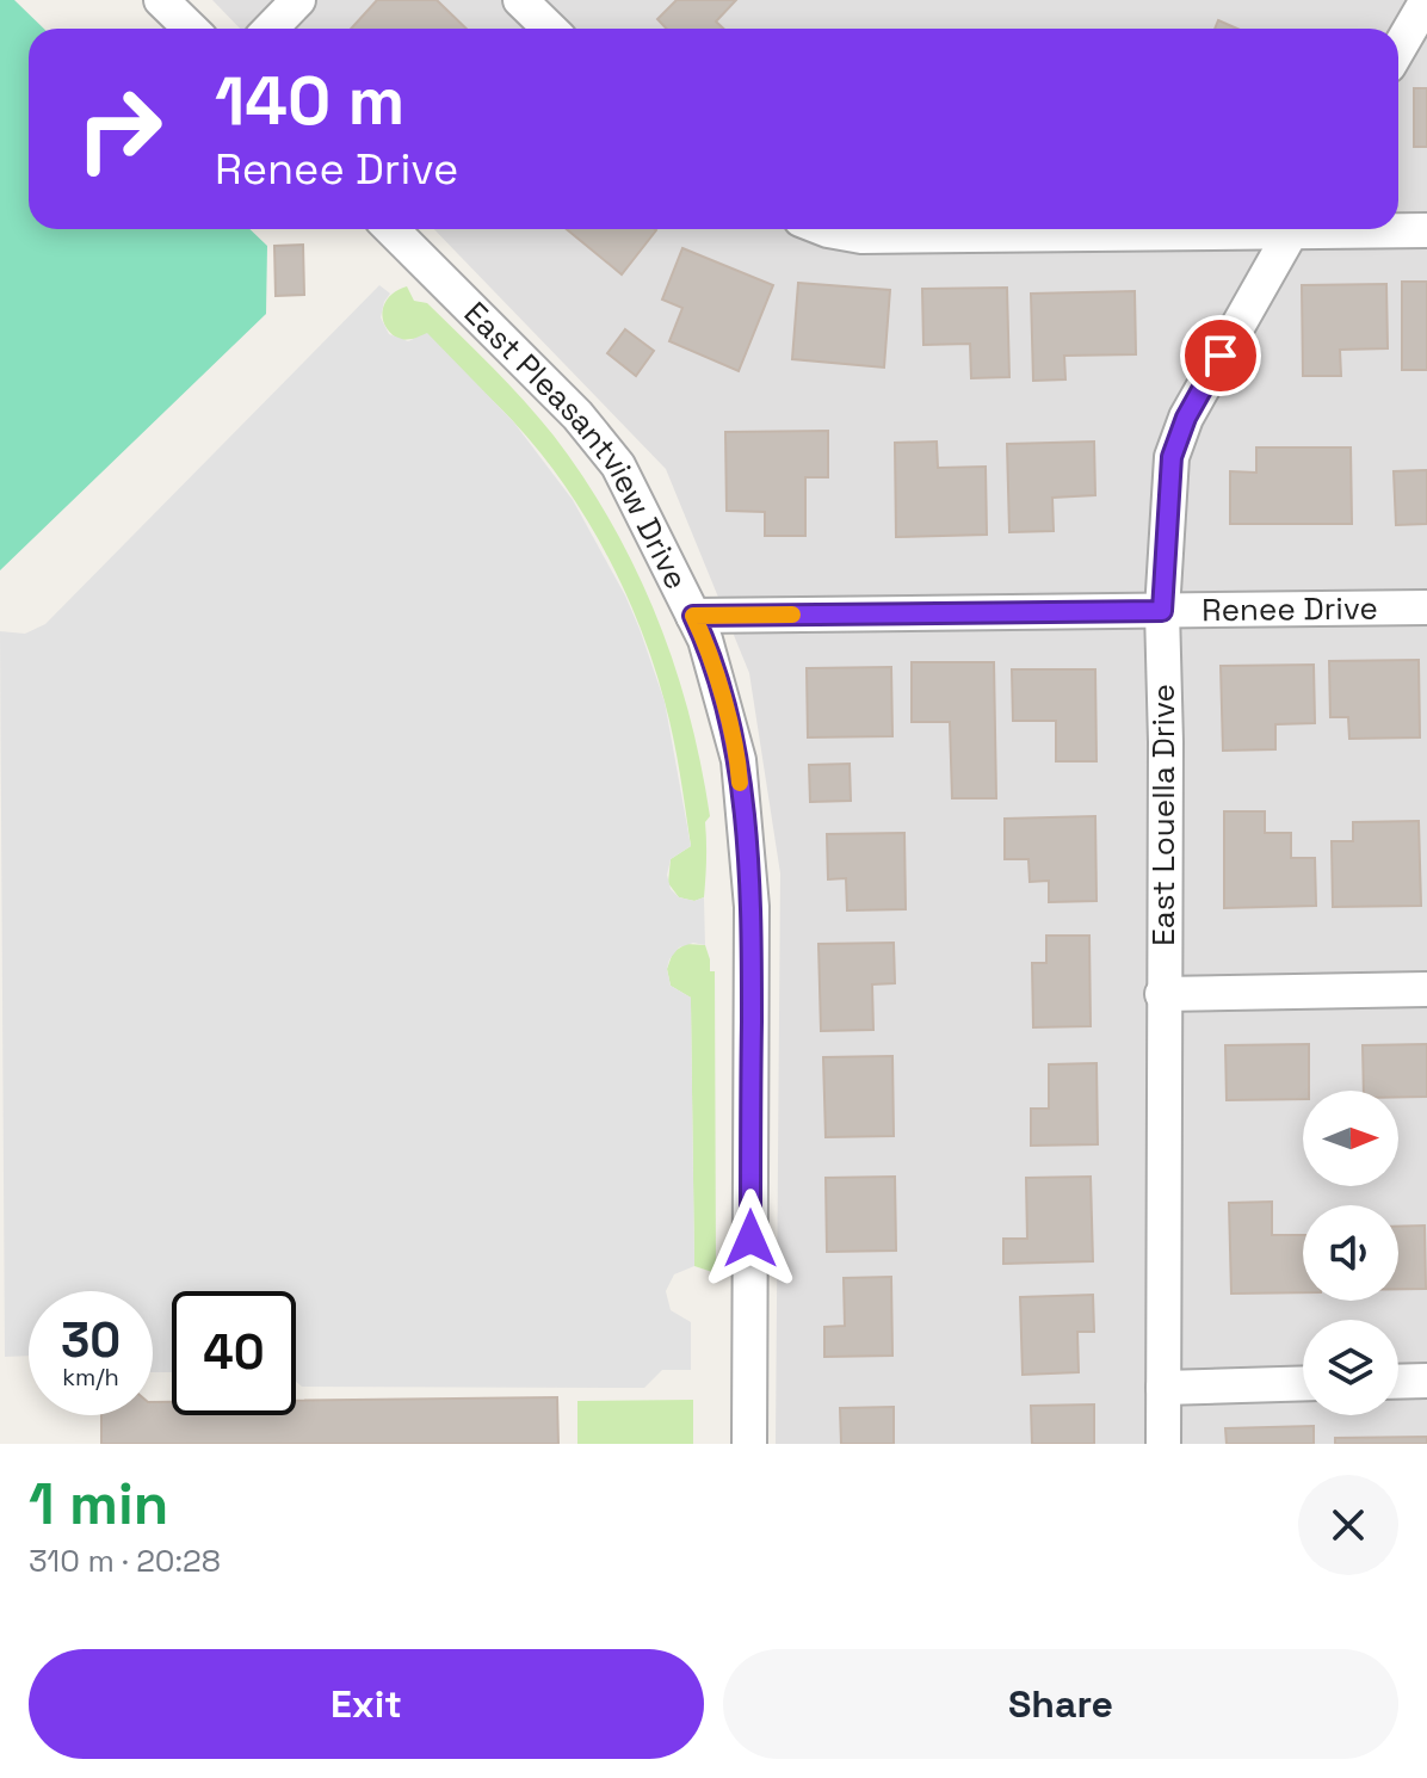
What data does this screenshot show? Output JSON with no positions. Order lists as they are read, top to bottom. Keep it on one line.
{"streets":{"street":["East Pleasantview Drive","Renee Drive","East Louella Drive"]},"crossings":[["East Pleasantview Drive","Renee Drive"],["Renee Drive","East Louella Drive"]],"north":"right","page":{"turn":["140 m","Renee Drive"],"speed":"30 km/h","limit":"40","heading":["1 min","310 m · 20:28"],"buttons":["Exit","Share"]}}
